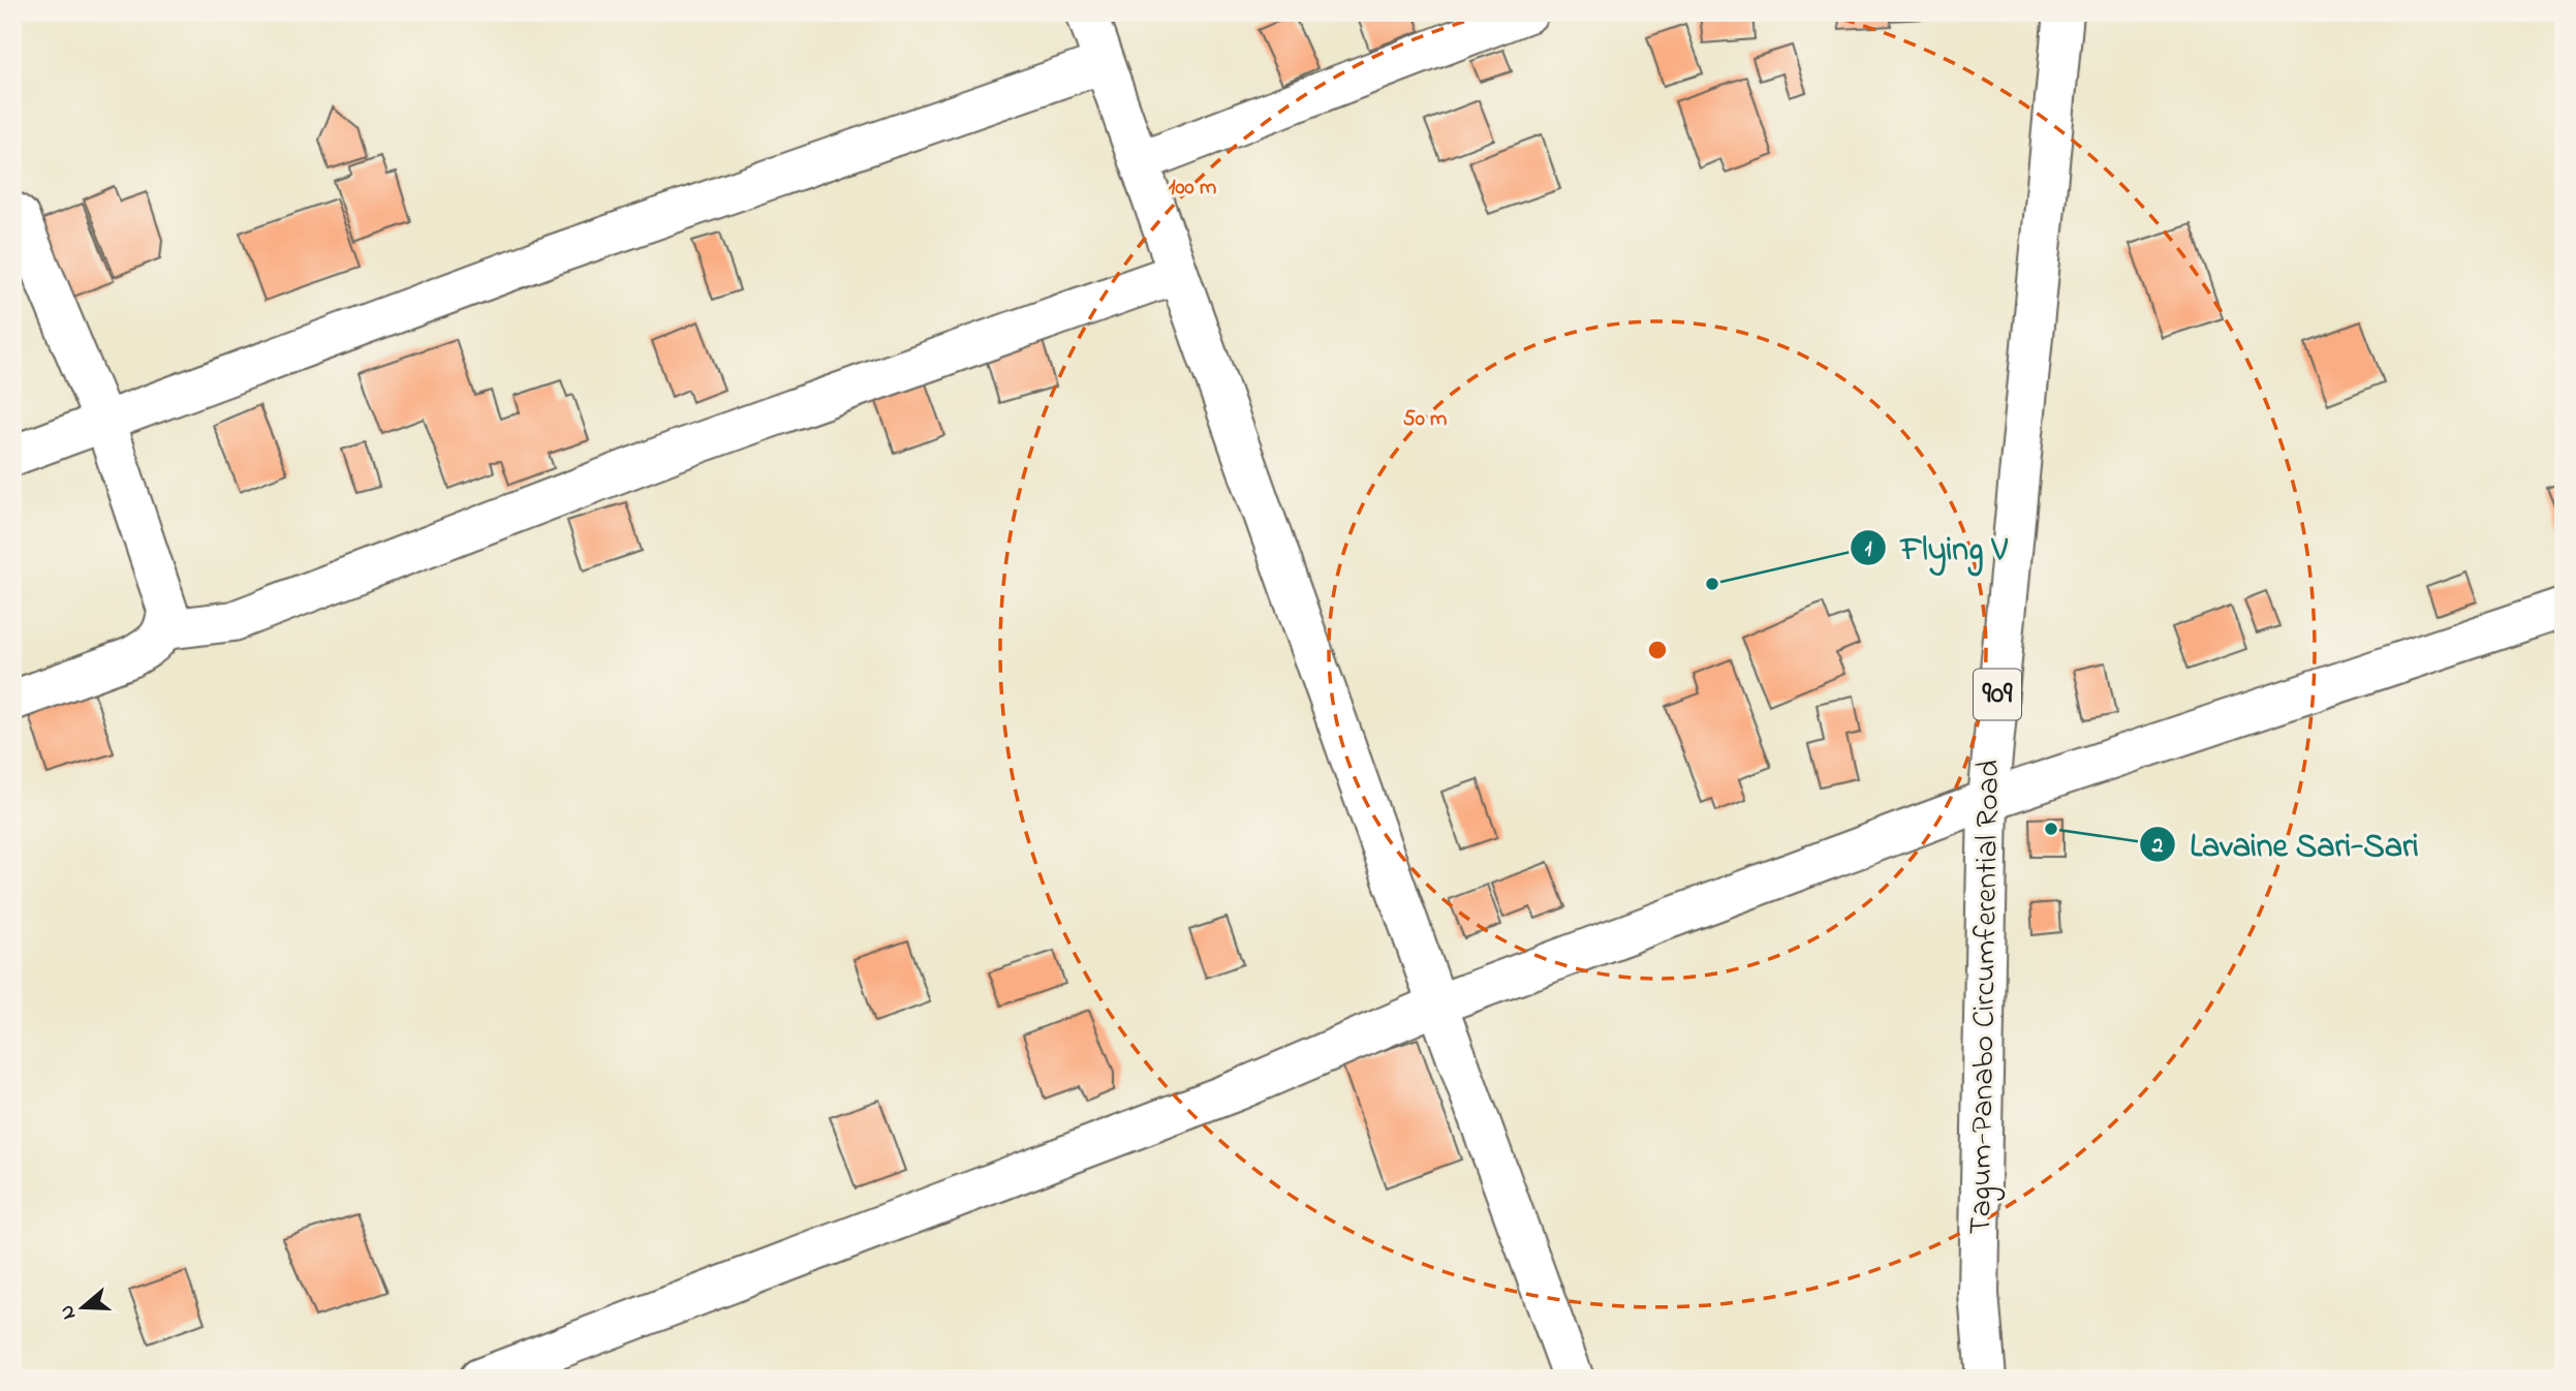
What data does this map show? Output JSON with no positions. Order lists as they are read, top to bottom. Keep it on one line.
{"streets":{"street":["909","Tagum-Panabo Circumferential Road"]},"places":["Flying V","Lavaine Sari-Sari"],"north":"left","rings":["100 m","50 m"]}
